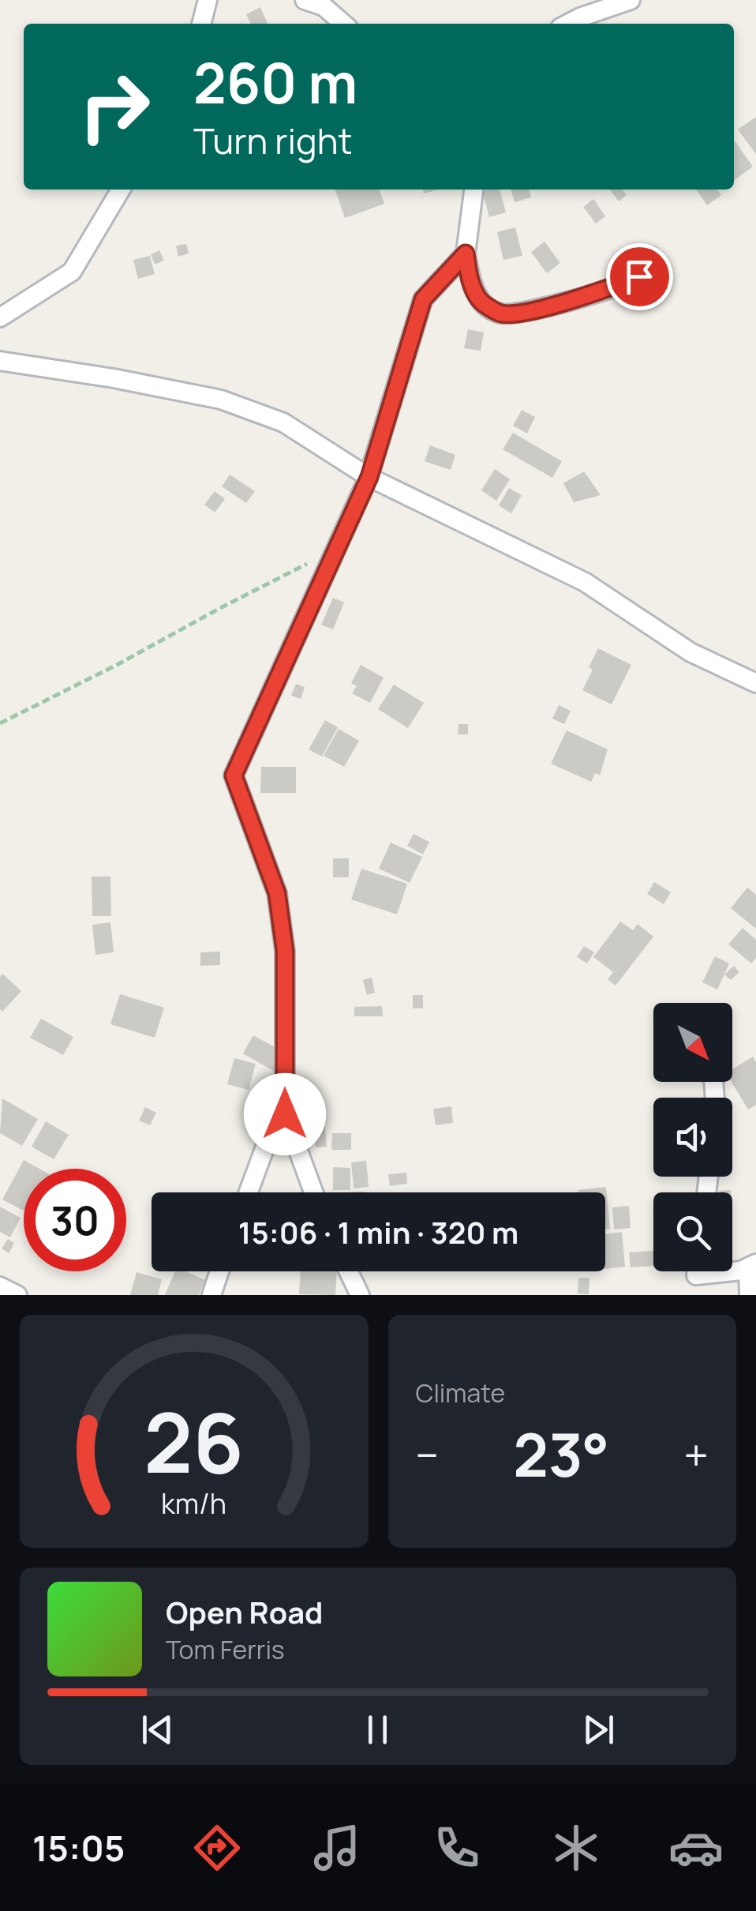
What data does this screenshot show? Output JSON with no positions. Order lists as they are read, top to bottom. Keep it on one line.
{"north":"bottom right","page":{"turn":["260 m","Turn right"],"limit":"30","trip":"15:06 · 1 min · 320 m","tile":"Climate","heat":["−","23°","+"],"song":["Open Road","Tom Ferris"],"tabs":"15:05","gauge":["26","km/h"]}}
